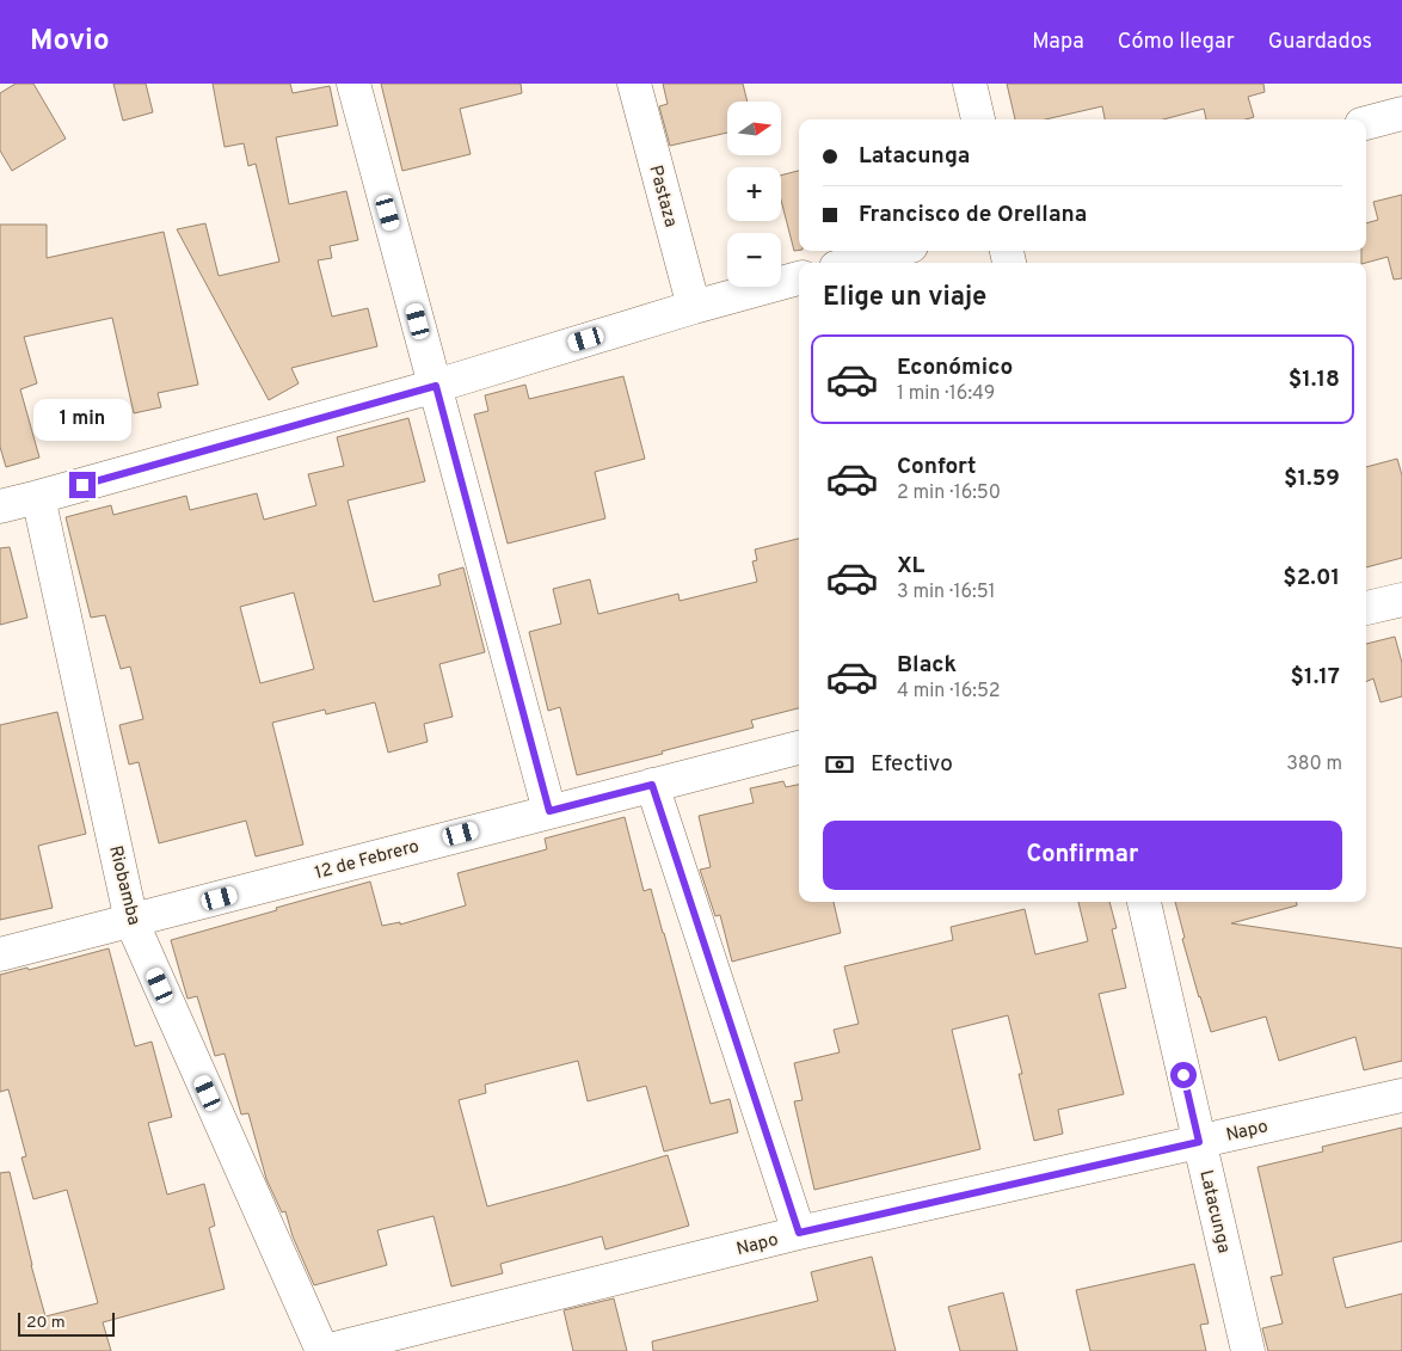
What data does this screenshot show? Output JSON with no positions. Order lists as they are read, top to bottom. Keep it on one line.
{"streets":{"street":["Pastaza","12 de Febrero","Riobamba","Napo","Latacunga"]},"crossings":[["12 de Febrero","Riobamba"],["Riobamba","Napo"],["Napo","Latacunga"]],"scale_bar":"20 m","north":"right","page":{"header":"Movio","nav":["Mapa","Cómo llegar","Guardados"],"map_buttons":["+","−"],"banner":["Latacunga","Francisco de Orellana"],"heading":"Elige un viaje","list":[{"name":"Económico","note":"1 min · 16:49","value":"$1.18"},{"name":"Confort","note":"2 min · 16:50","value":"$1.59"},{"name":"XL","note":"3 min · 16:51","value":"$2.01"},{"name":"Black","note":"4 min · 16:52","value":"$1.17"}],"bubble":"1 min","pay":["Efectivo","380 m"],"buttons":"Confirmar","scale":"20 m"}}
